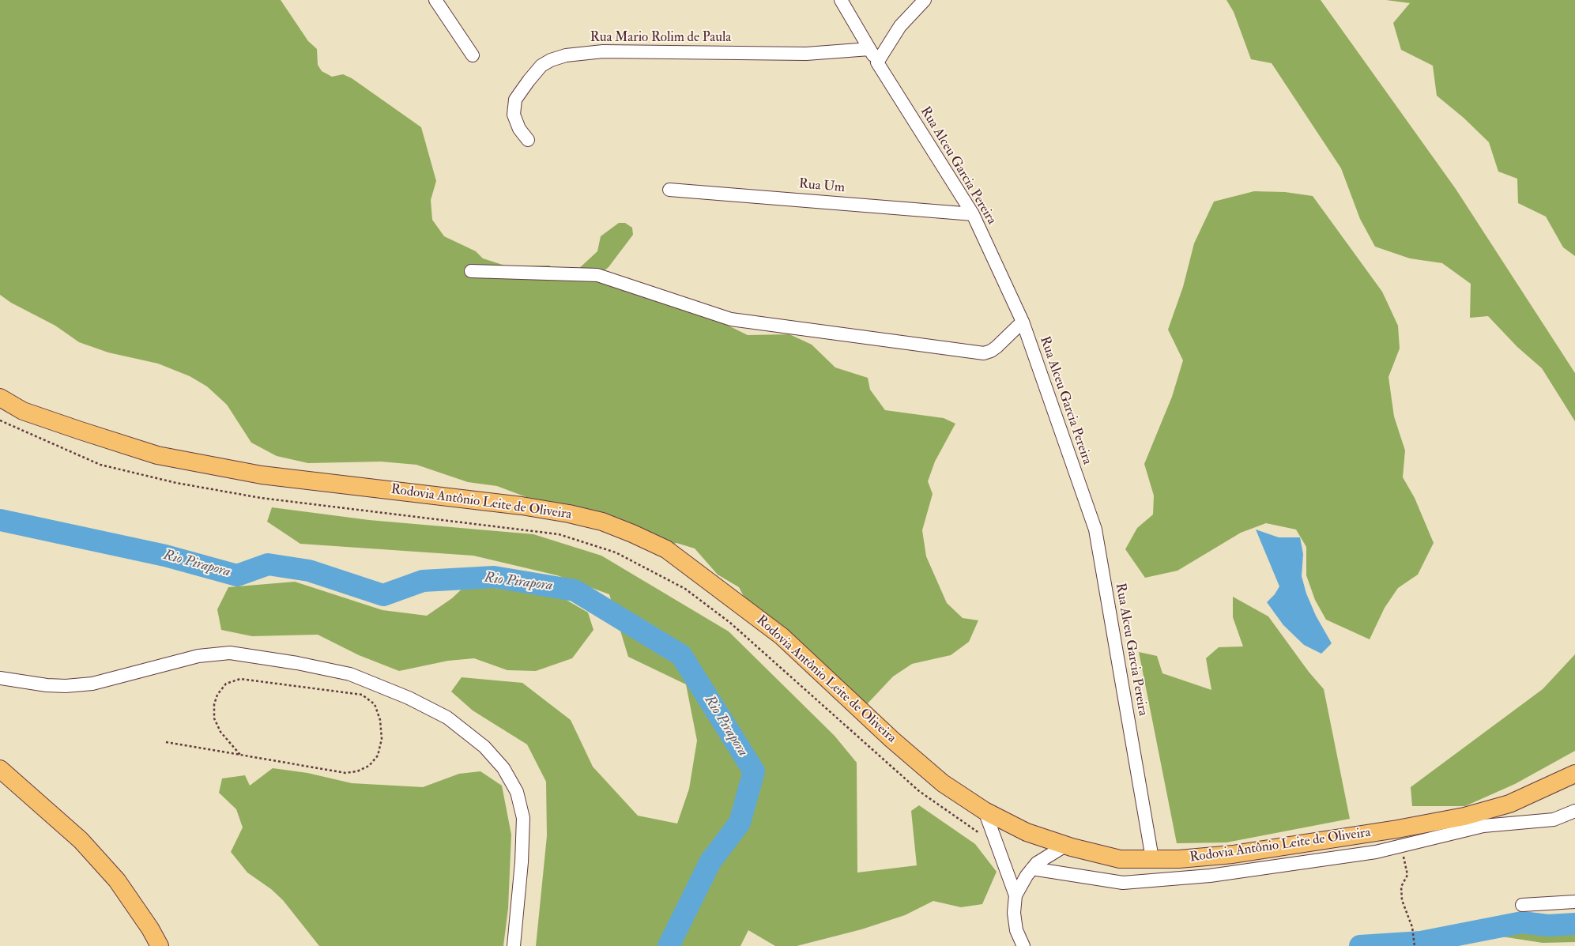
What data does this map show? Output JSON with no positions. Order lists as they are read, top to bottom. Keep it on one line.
{"streets":{"main road":["Rodovia Antônio Leite de Oliveira"],"street":["Rua Mario Rolim de Paula","Rua Alceu Garcia Pereira","Rua Um"]},"crossings":[["Rua Mario Rolim de Paula","Rua Alceu Garcia Pereira"],["Rua Alceu Garcia Pereira","Rua Um"],["Rua Alceu Garcia Pereira","Rodovia Antônio Leite de Oliveira"]],"water":["Rio Pirapora"]}
